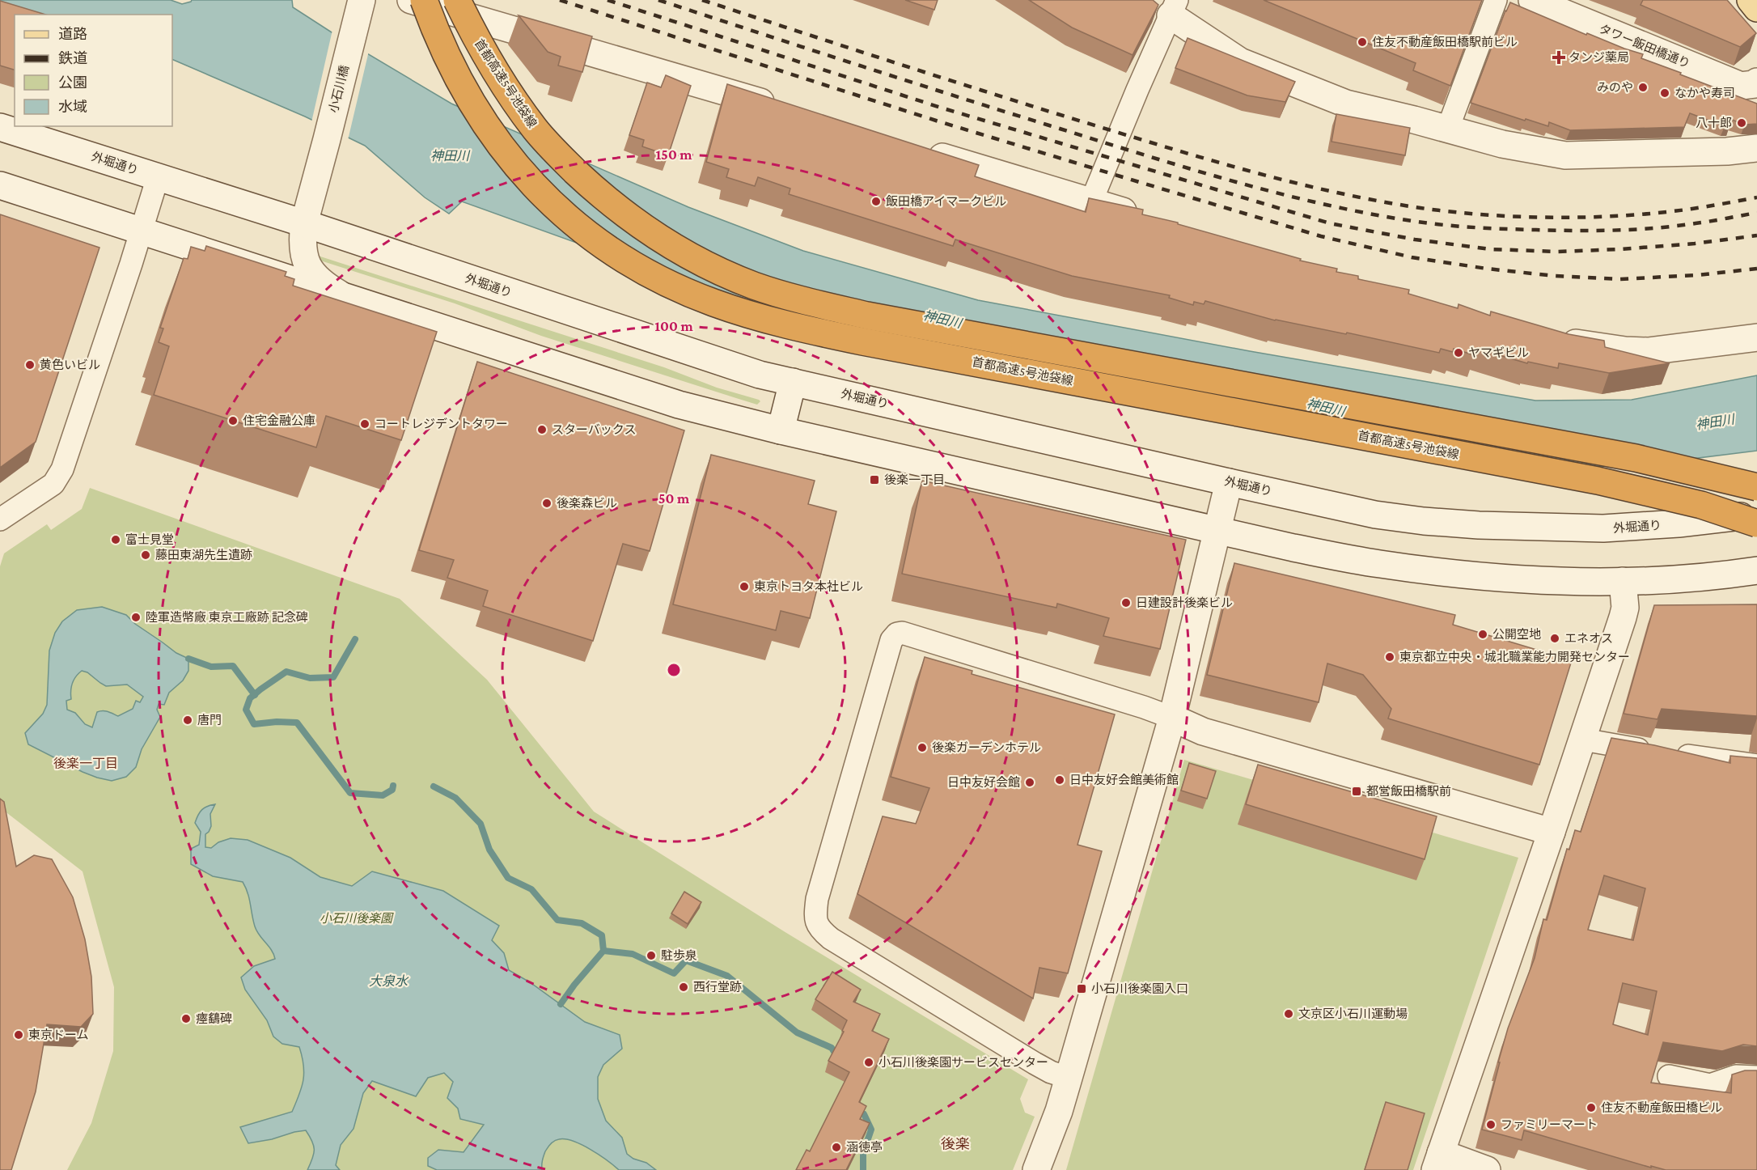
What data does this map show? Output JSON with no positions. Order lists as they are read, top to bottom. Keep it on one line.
{"streets":{"highway":["首都高速5号池袋線"],"street":["タワー飯田橋通り","小石川橋","外堀通り"]},"crossings":[["小石川橋","外堀通り"]],"districts":["後楽一丁目","後楽"],"water":["神田川","大泉水"],"parks":["小石川後楽園"],"places":{"other":["住友不動産飯田橋駅前ビル","みのや","なかや寿司","八十郎","飯田橋アイマークビル","ヤマギビル","黄色いビル","住宅金融公庫","コートレジデントタワー","スターバックス","後楽森ビル","富士見堂","藤田東湖先生遺跡","東京トヨタ本社ビル","日建設計後楽ビル","陸軍造幣廠 東京工廠跡 記念碑","公開空地","エネオス","東京都立中央・城北職業能力開発センター","唐門","後楽ガーデンホテル","日中友好会館美術館","日中友好会館","駐歩泉","西行堂跡","文京区小石川運動場","瘞鷂碑","東京ドーム","小石川後楽園サービスセンター","住友不動産飯田橋ビル","ファミリーマート","涵徳亭"],"health":["タンジ薬局"],"transit":["後楽一丁目","都営飯田橋駅前","小石川後楽園入口"]},"legend":["道路","鉄道","公園","水域"],"rings":["150 m","100 m","50 m"]}
